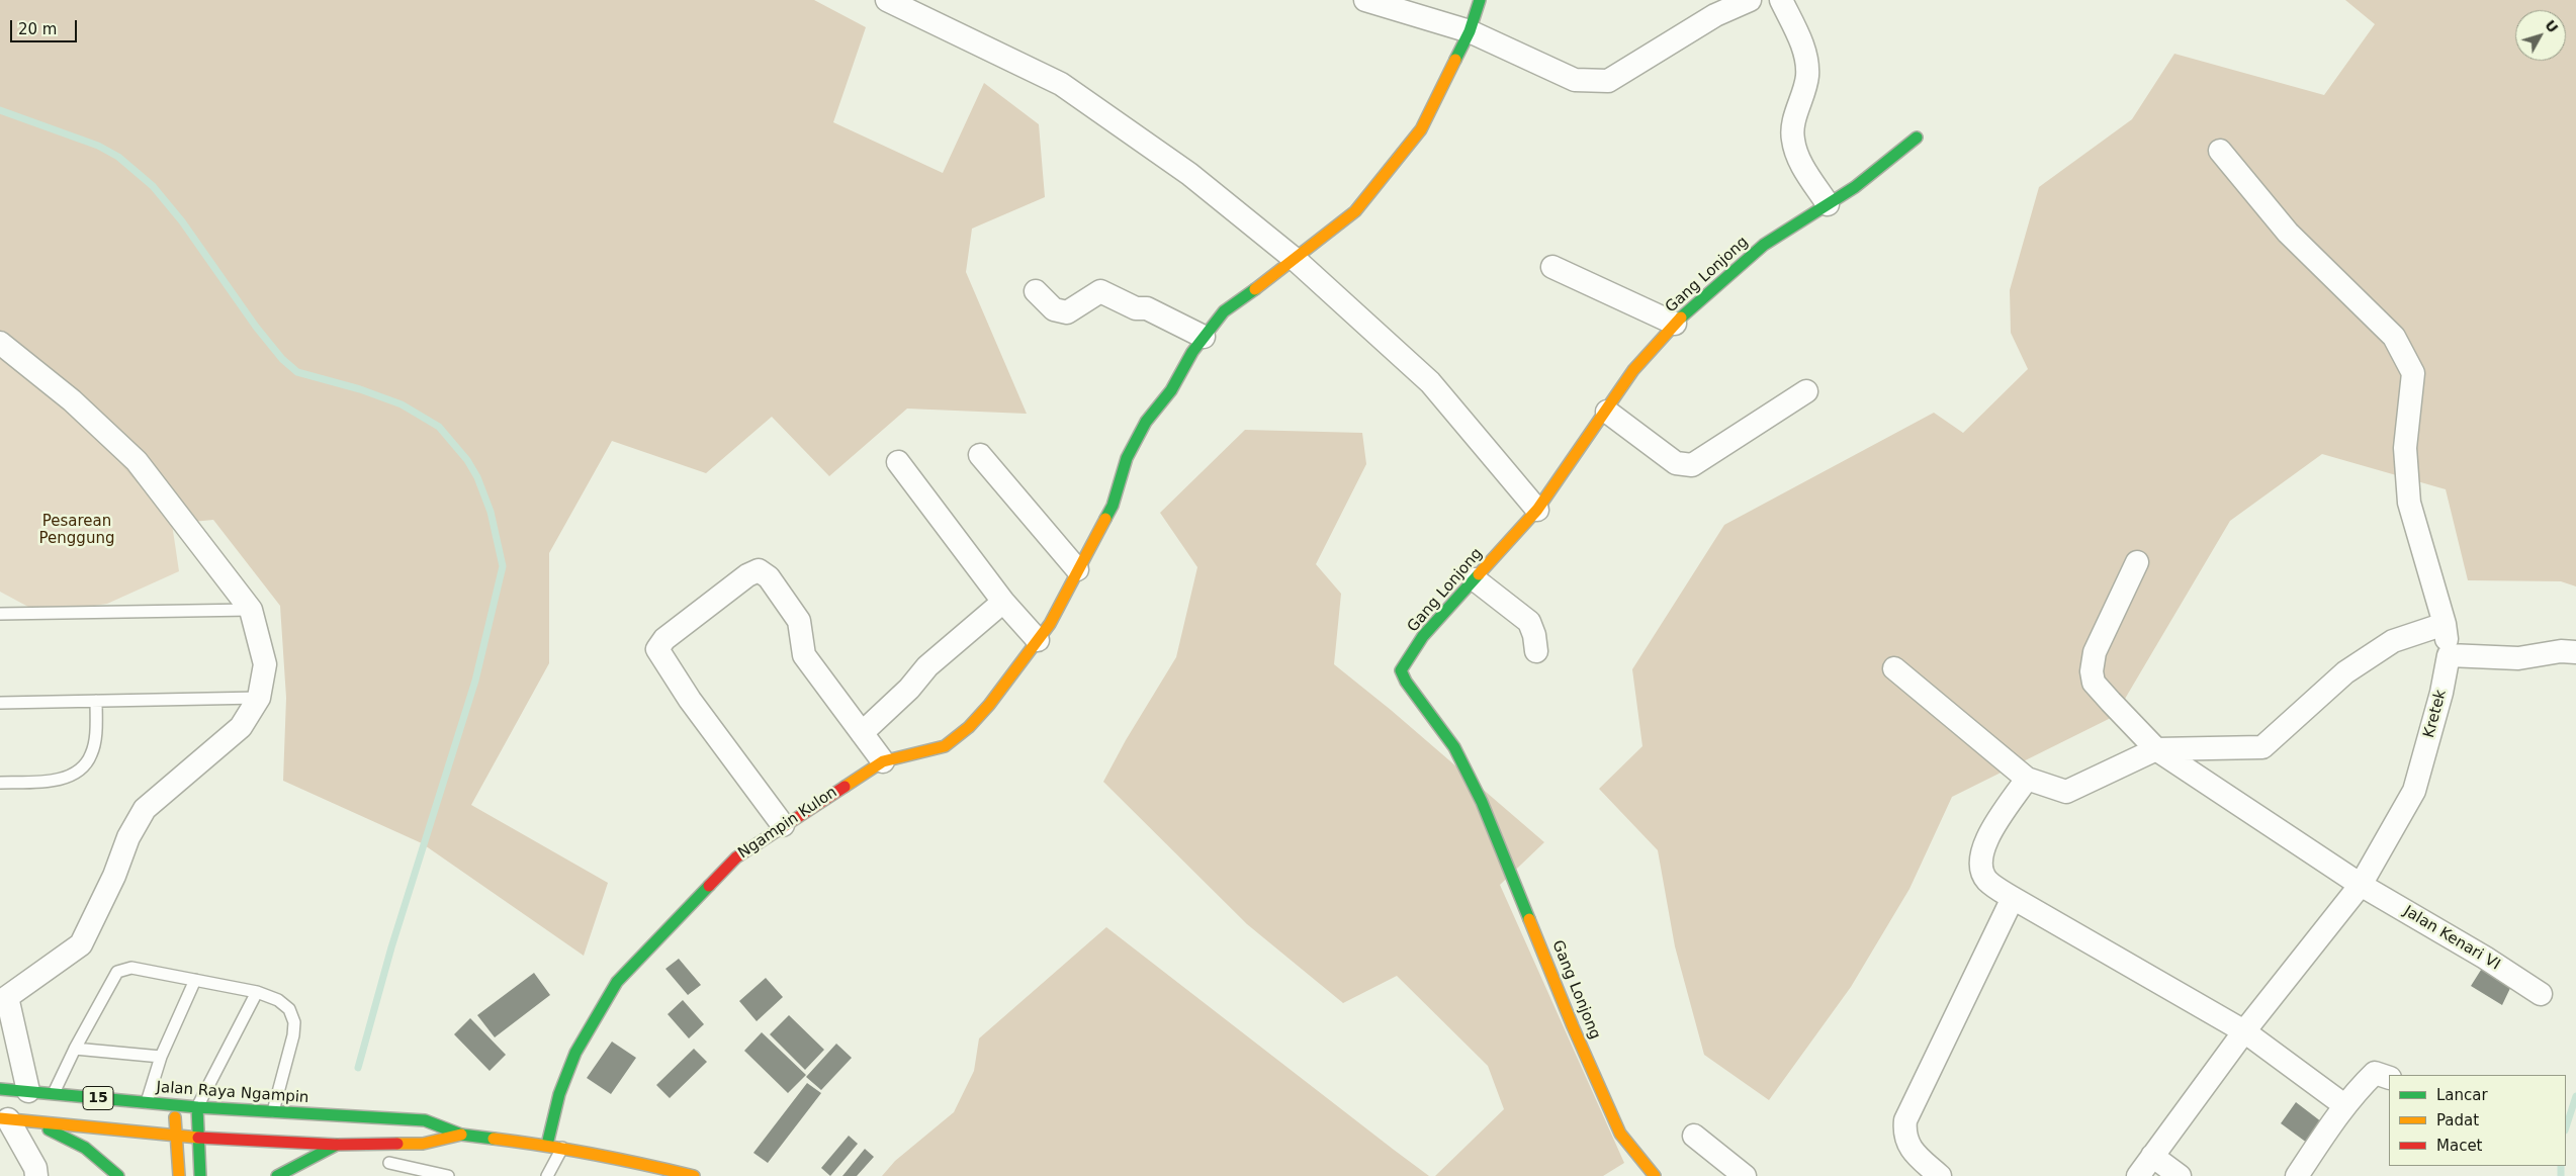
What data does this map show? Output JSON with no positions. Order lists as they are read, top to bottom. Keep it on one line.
{"streets":{"main road":["Gang Lonjong","Ngampin Kulon","Jalan Raya Ngampin","15"],"street":["Kretek","Jalan Kenari VI"]},"crossings":[["Kretek","Jalan Kenari VI"],["Ngampin Kulon","Jalan Raya Ngampin"],["Jalan Raya Ngampin","15"]],"parks":["Pesarean Penggung"],"legend":["Lancar","Padat","Macet"],"scale_bar":"20 m","north":"top right"}
